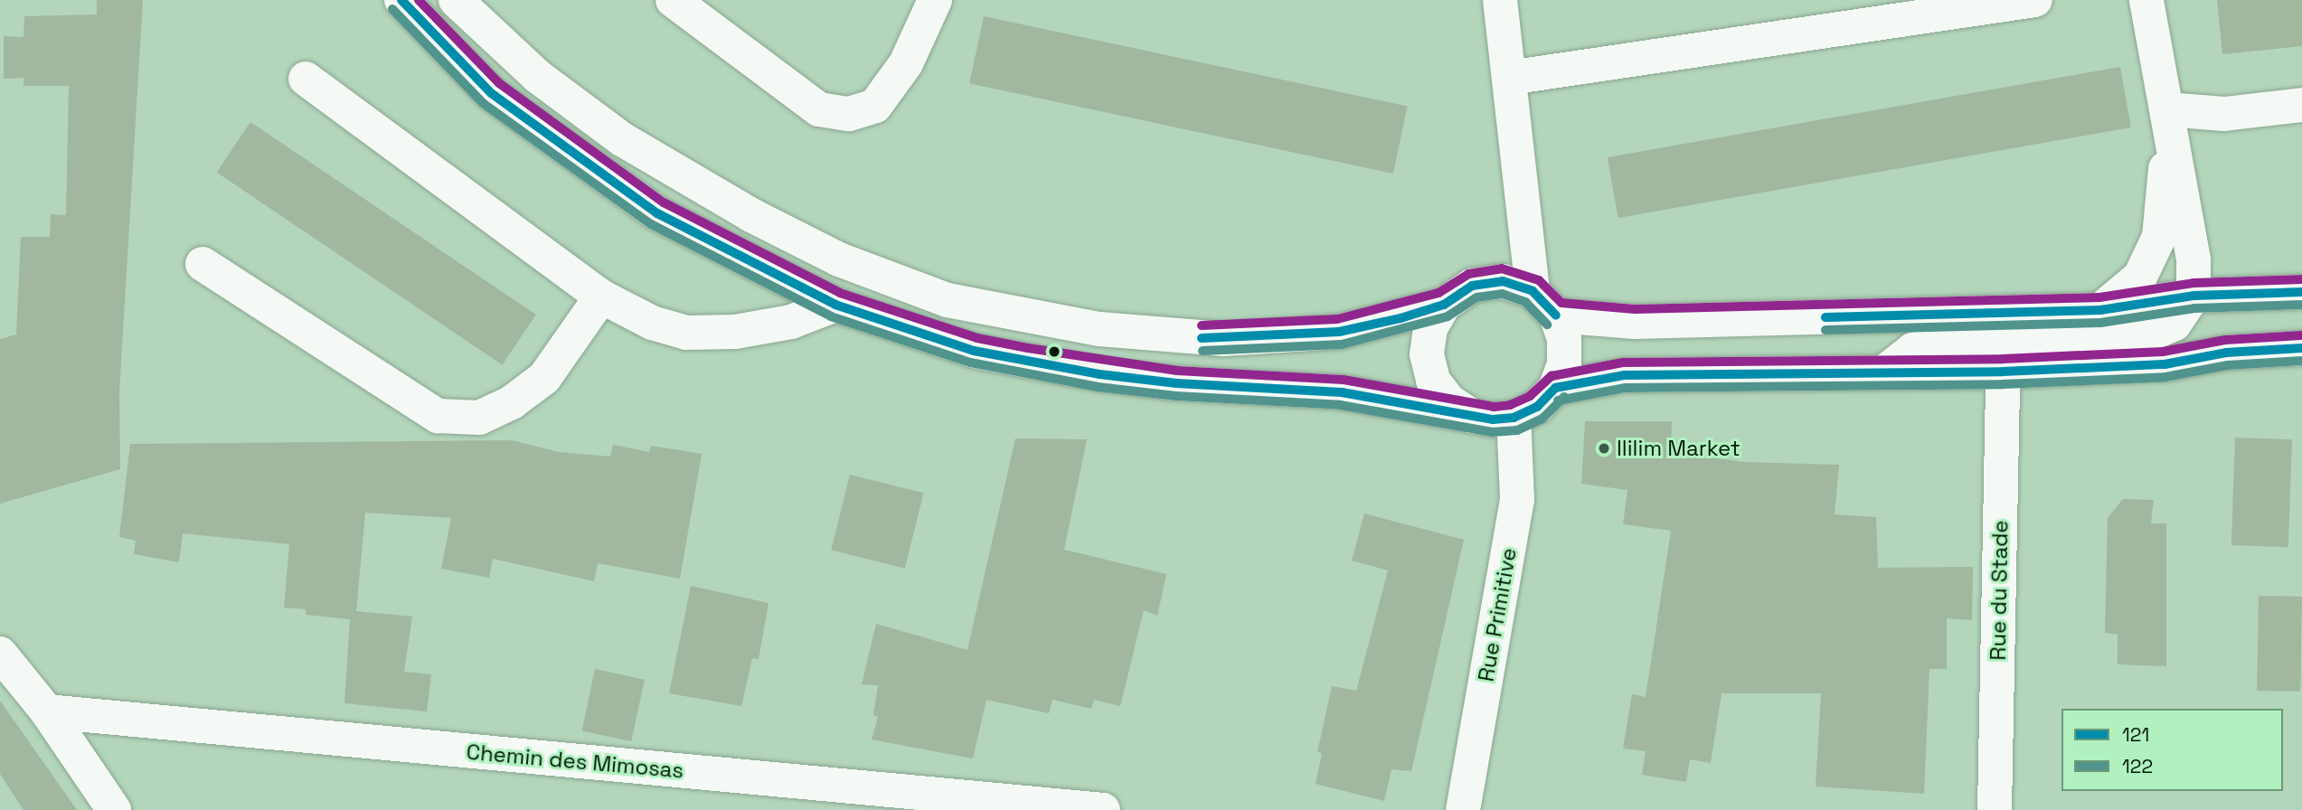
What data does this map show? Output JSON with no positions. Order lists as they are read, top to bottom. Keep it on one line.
{"streets":{"street":["Rue du Stade","Rue Primitive","Chemin des Mimosas"]},"places":["Ililim Market"],"lines":["transit line 121","transit line 122"],"legend":["121","122"]}
